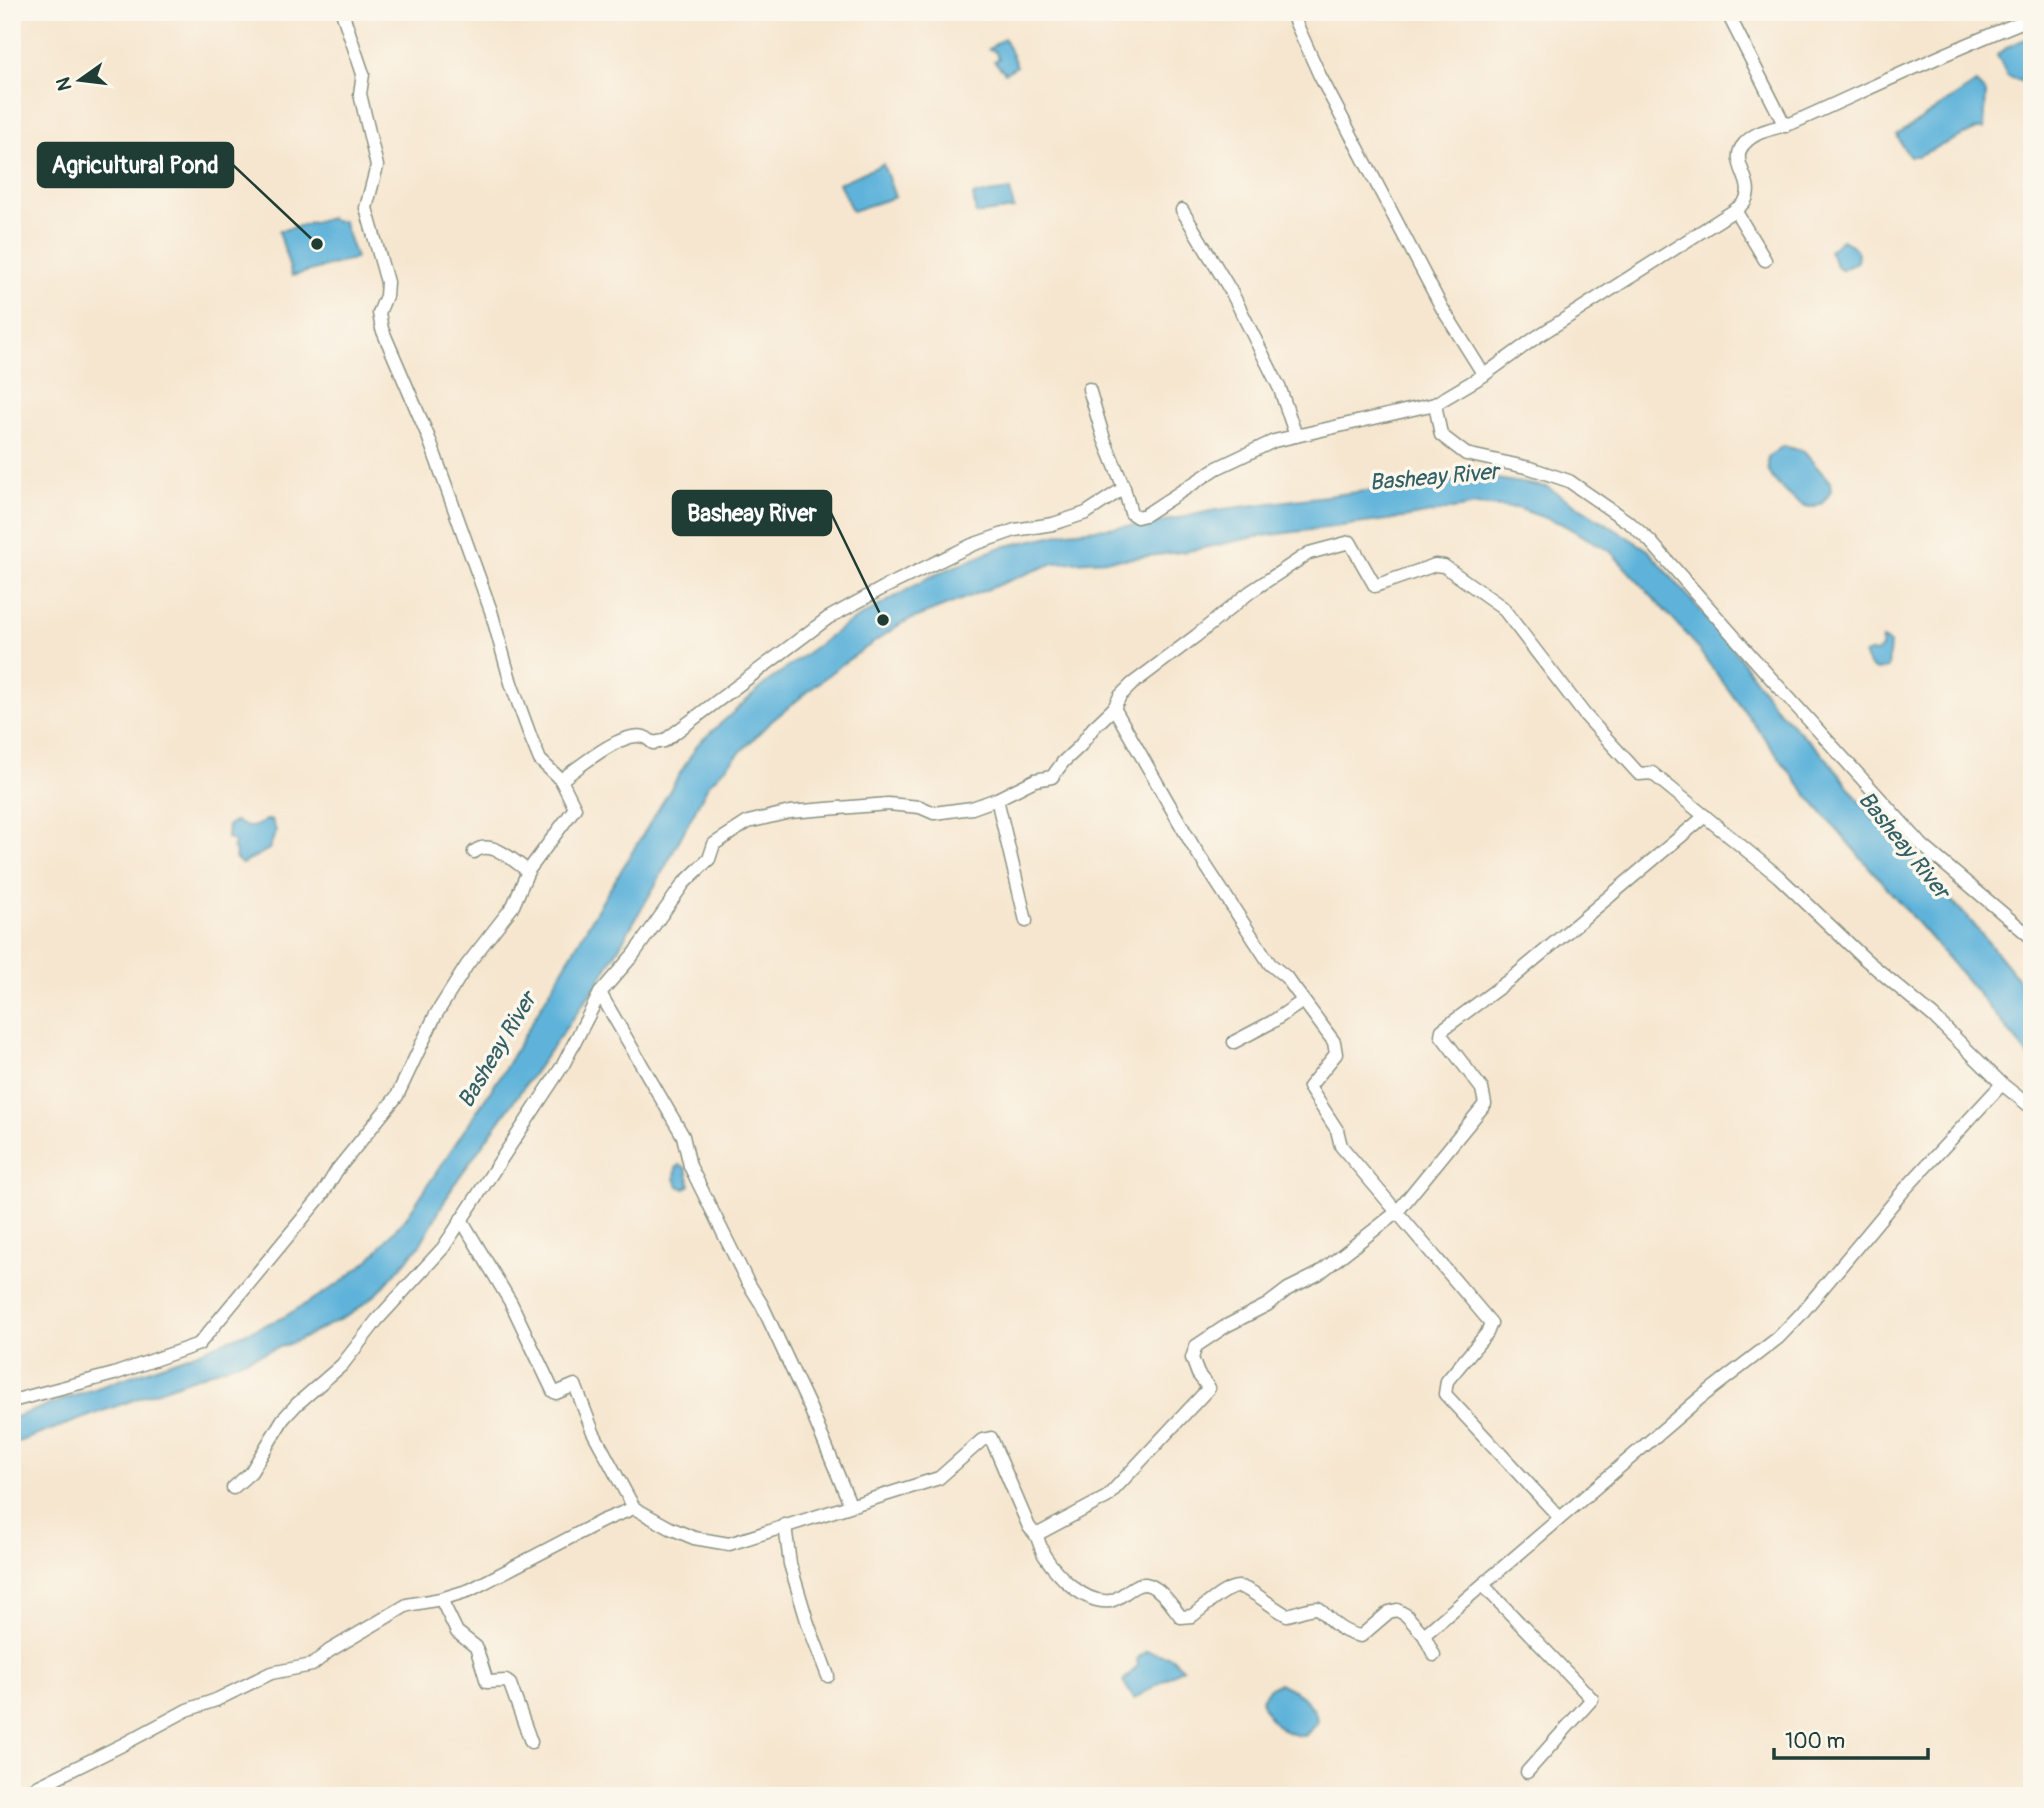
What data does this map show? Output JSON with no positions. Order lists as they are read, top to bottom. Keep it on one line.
{"water":["Basheay River"],"places":["Agricultural Pond","Basheay River"],"scale_bar":"100 m","north":"left"}
